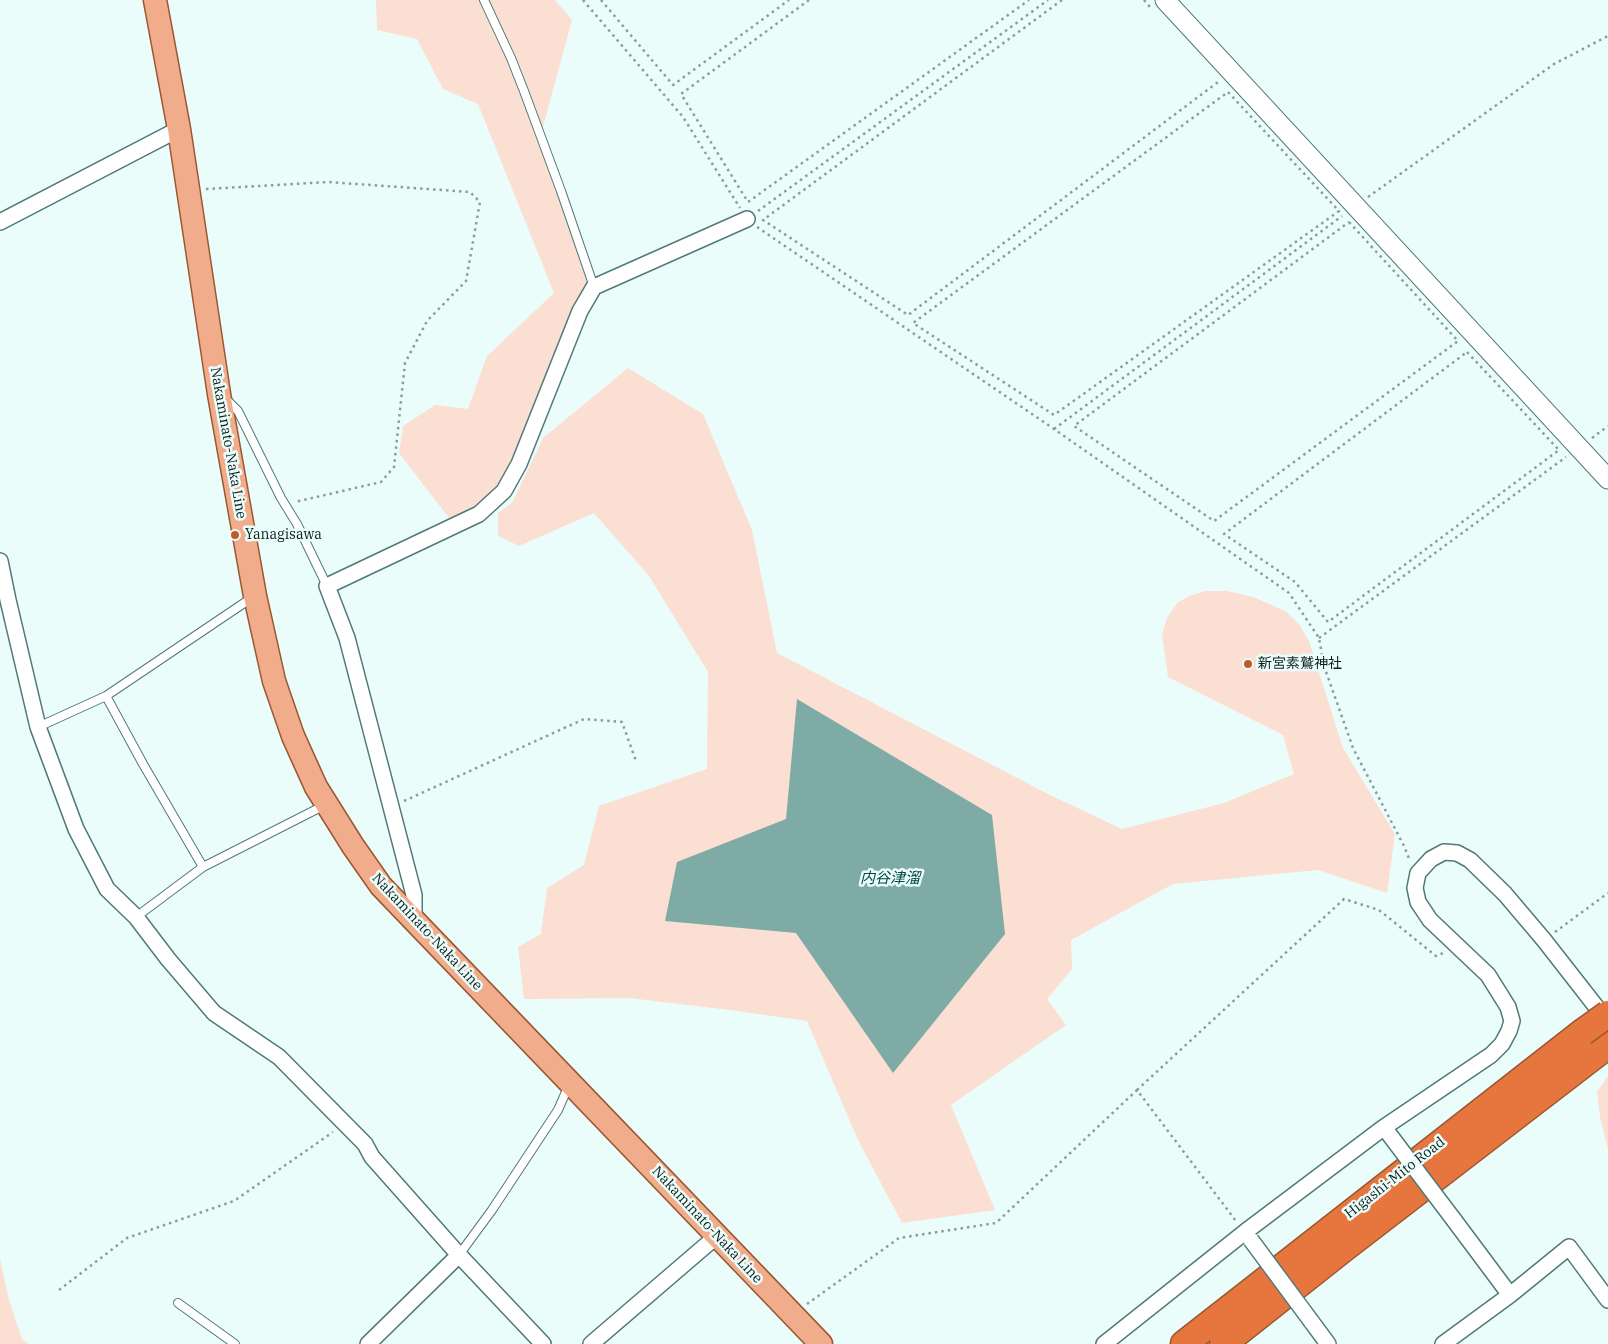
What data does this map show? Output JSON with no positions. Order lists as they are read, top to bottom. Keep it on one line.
{"streets":{"highway":["Higashi-Mito Road"],"main road":["Nakaminato-Naka Line"]},"water":["内谷津溜"],"places":["Yanagisawa","新宮素鷲神社"]}
